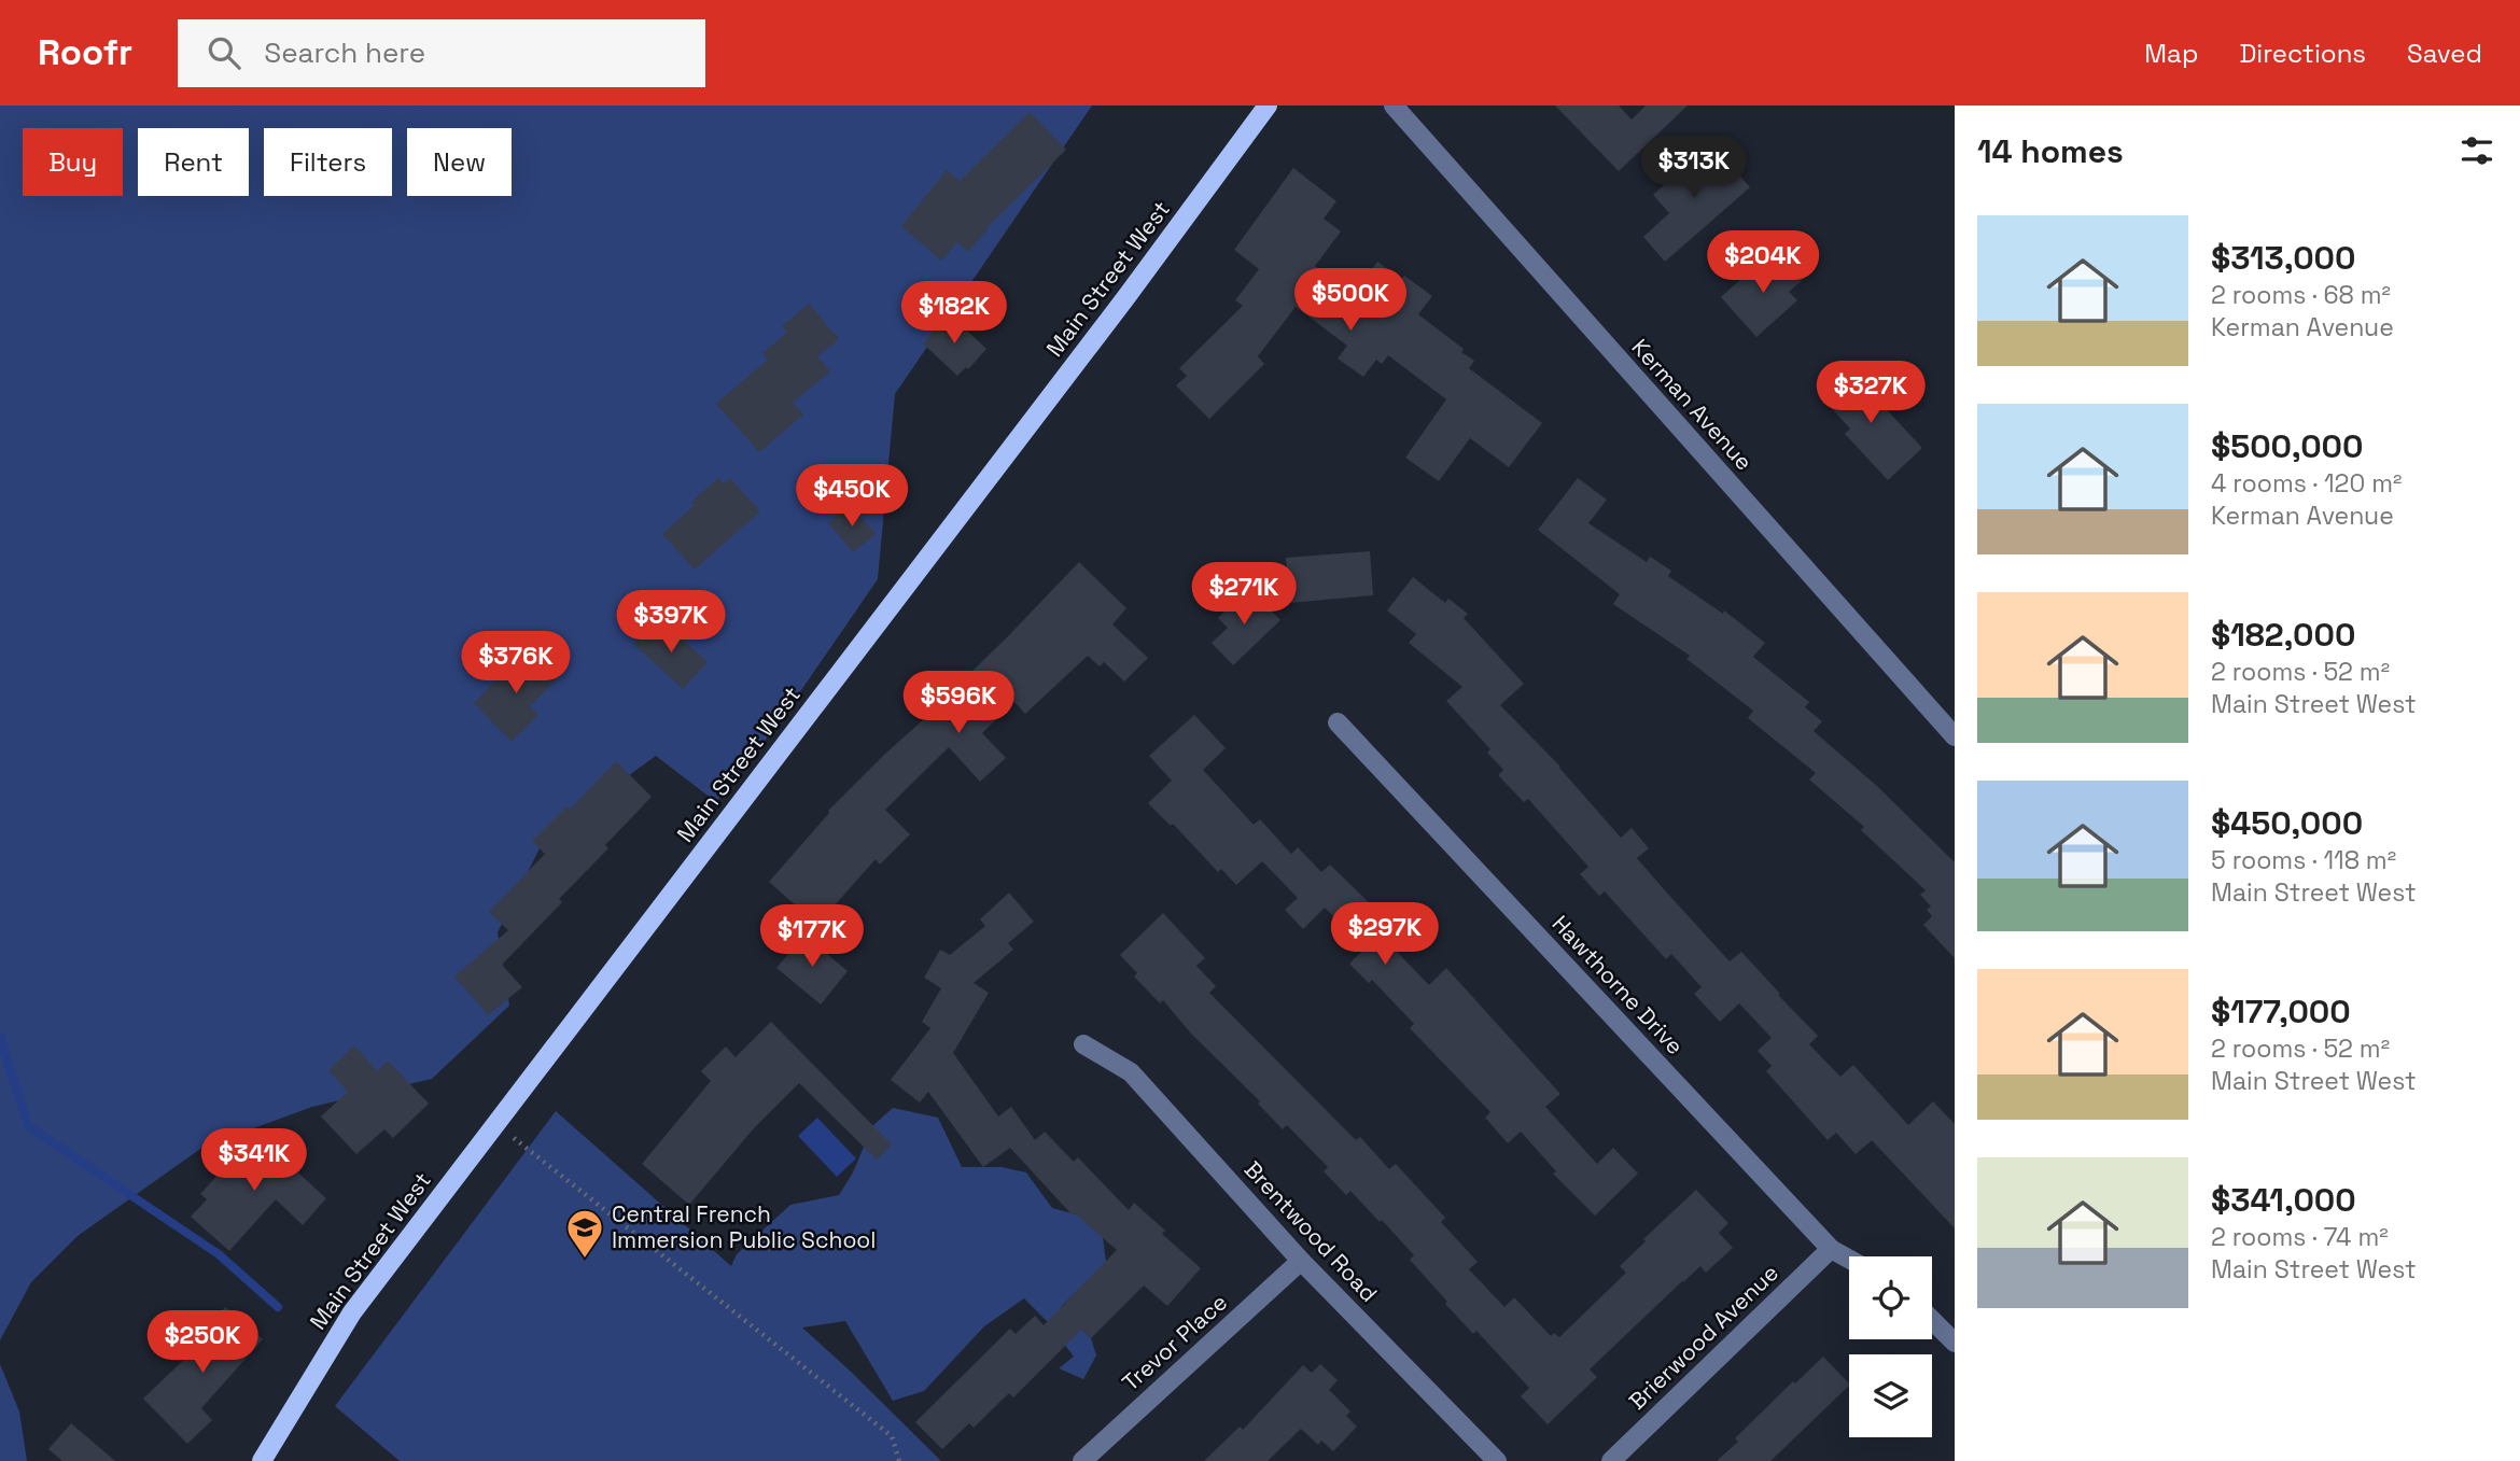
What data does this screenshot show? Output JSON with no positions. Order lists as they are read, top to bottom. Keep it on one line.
{"streets":{"main road":["Main Street West"],"street":["Kerman Avenue","Hawthorne Drive","Brentwood Road","Brierwood Avenue","Trevor Place"]},"crossings":[["Hawthorne Drive","Brierwood Avenue"],["Brentwood Road","Trevor Place"]],"places":{"school or university":["Central French Immersion Public School"]},"page":{"header":"Roofr","search":"Search here","nav":["Map","Directions","Saved"],"heading":"14 homes","chip":["Buy","Rent","Filters","New"],"price":["$313K","$204K","$500K","$182K","$327K","$450K","$271K","$397K","$376K","$596K","$297K","$177K","$341K","$250K"],"list":[{"name":"$313,000","note":"2 rooms · 68 m² · Kerman Avenue"},{"name":"$500,000","note":"4 rooms · 120 m² · Kerman Avenue"},{"name":"$182,000","note":"2 rooms · 52 m² · Main Street West"},{"name":"$450,000","note":"5 rooms · 118 m² · Main Street West"},{"name":"$177,000","note":"2 rooms · 52 m² · Main Street West"},{"name":"$341,000","note":"2 rooms · 74 m² · Main Street West"}]}}
